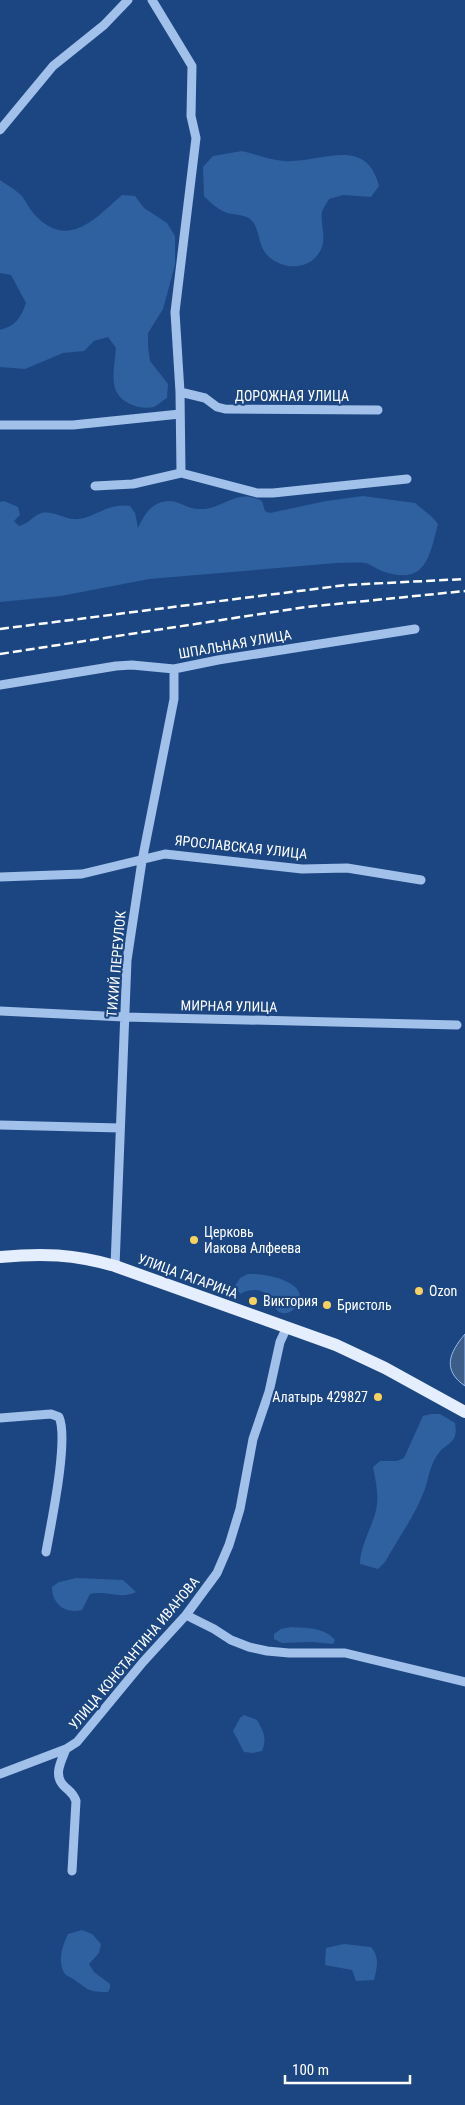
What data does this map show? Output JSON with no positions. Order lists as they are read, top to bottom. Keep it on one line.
{"streets":{"main road":["УЛИЦА ГАГАРИНА"],"street":["ДОРОЖНАЯ УЛИЦА","ШПАЛЬНАЯ УЛИЦА","ЯРОСЛАВСКАЯ УЛИЦА","ТИХИЙ ПЕРЕУЛОК","МИРНАЯ УЛИЦА","УЛИЦА КОНСТАНТИНА ИВАНОВА"]},"crossings":[["ШПАЛЬНАЯ УЛИЦА","ТИХИЙ ПЕРЕУЛОК"],["ЯРОСЛАВСКАЯ УЛИЦА","ТИХИЙ ПЕРЕУЛОК"],["ТИХИЙ ПЕРЕУЛОК","МИРНАЯ УЛИЦА"],["ТИХИЙ ПЕРЕУЛОК","УЛИЦА ГАГАРИНА"],["УЛИЦА ГАГАРИНА","УЛИЦА КОНСТАНТИНА ИВАНОВА"]],"places":["Церковь Иакова Алфеева","Ozon","Виктория","Бристоль","Алатырь 429827"],"scale_bar":"100 m"}
